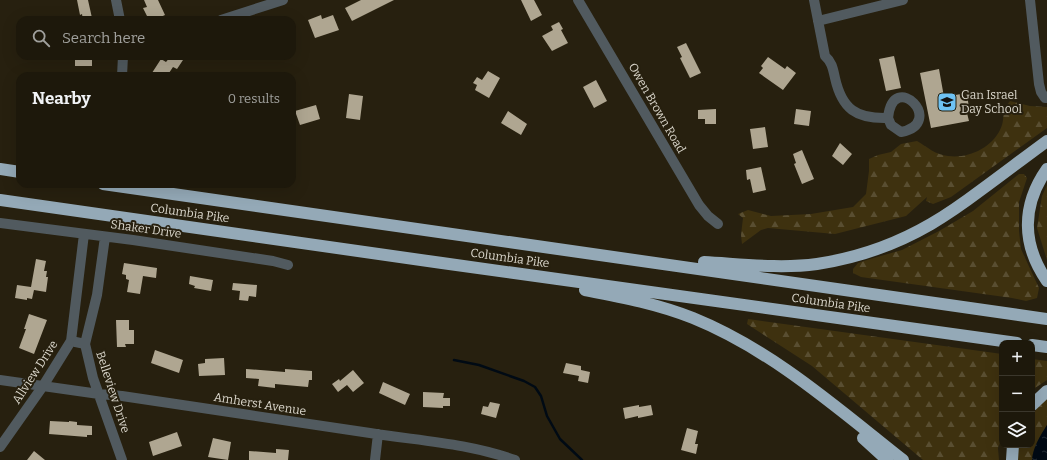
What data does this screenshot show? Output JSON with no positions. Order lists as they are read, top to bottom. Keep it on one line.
{"streets":{"highway":["Columbia Pike"],"street":["Owen Brown Road","Shaker Drive","Allview Drive","Belleview Drive","Amherst Avenue"]},"crossings":[["Shaker Drive","Allview Drive"],["Allview Drive","Belleview Drive"],["Allview Drive","Amherst Avenue"],["Belleview Drive","Amherst Avenue"]],"places":{"school or university":["Gan Israel Day School"]},"page":{"search":"Search here","heading":["Nearby","0 results"],"map_buttons":["+","−"]}}
